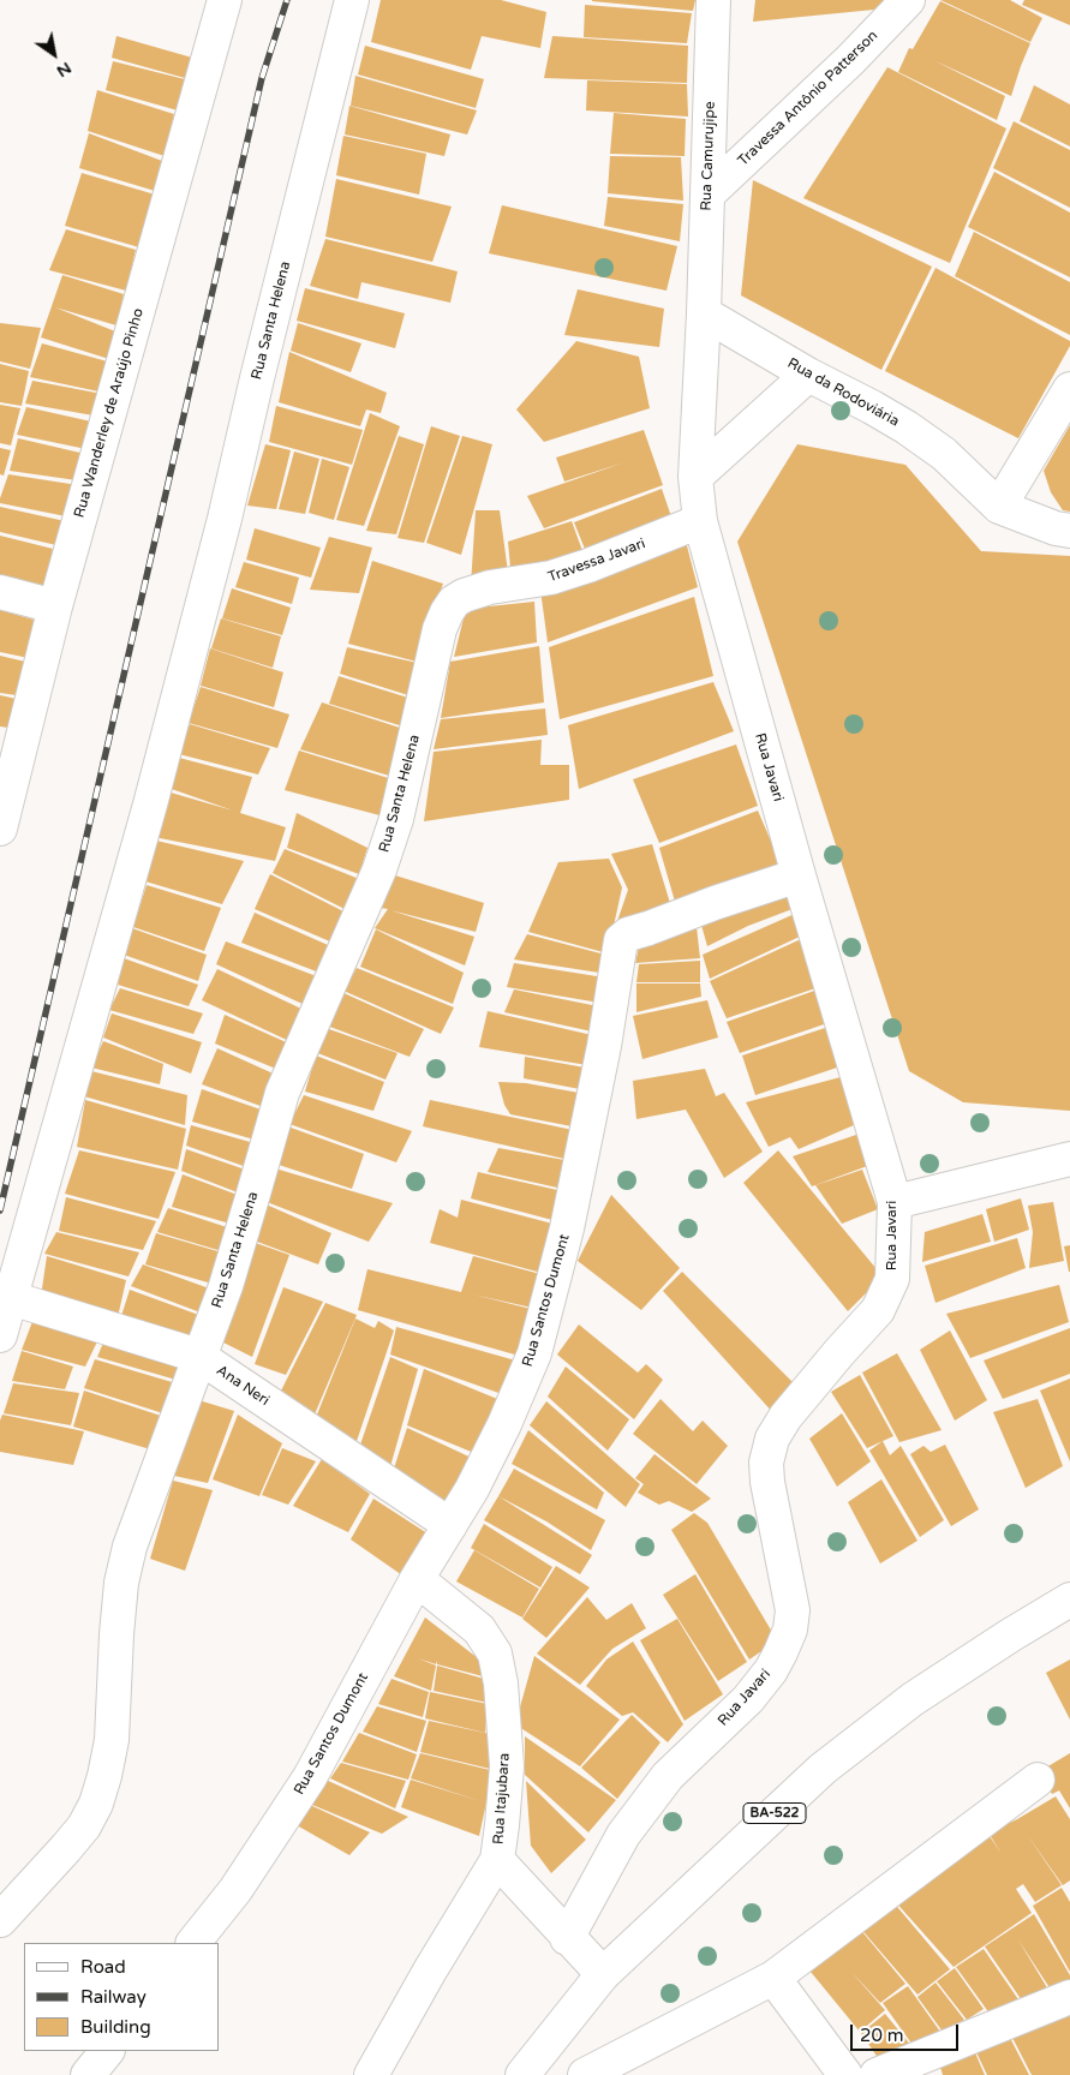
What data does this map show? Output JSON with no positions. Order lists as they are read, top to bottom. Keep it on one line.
{"streets":{"street":["Travessa Antônio Patterson","Rua Camurujipe","Rua Santa Helena","Rua da Rodoviária","Rua Wanderley de Araújo Pinho","Travessa Javari","Rua Javari","Rua Santos Dumont","Ana Neri","Rua Itajubara","BA-522"]},"crossings":[["Travessa Antônio Patterson","Rua Camurujipe"],["Rua Camurujipe","Rua da Rodoviária"],["Rua Camurujipe","Rua Javari"],["Rua Santa Helena","Travessa Javari"],["Rua Santa Helena","Ana Neri"],["Rua da Rodoviária","Rua Javari"],["Travessa Javari","Rua Javari"],["Rua Javari","Rua Santos Dumont"],["Rua Javari","Rua Itajubara"],["Rua Santos Dumont","Ana Neri"],["Rua Santos Dumont","Rua Itajubara"],["Rua Itajubara","BA-522"]],"legend":["Road","Railway","Building"],"scale_bar":"20 m","north":"bottom right"}
